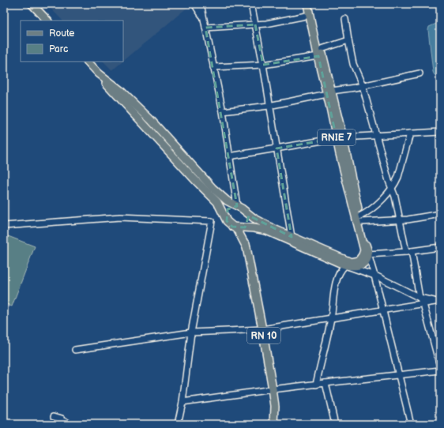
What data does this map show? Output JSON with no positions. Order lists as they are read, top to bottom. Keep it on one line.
{"streets":{"main road":["RNIE 7","RN 10"]},"legend":["Route","Parc"]}
